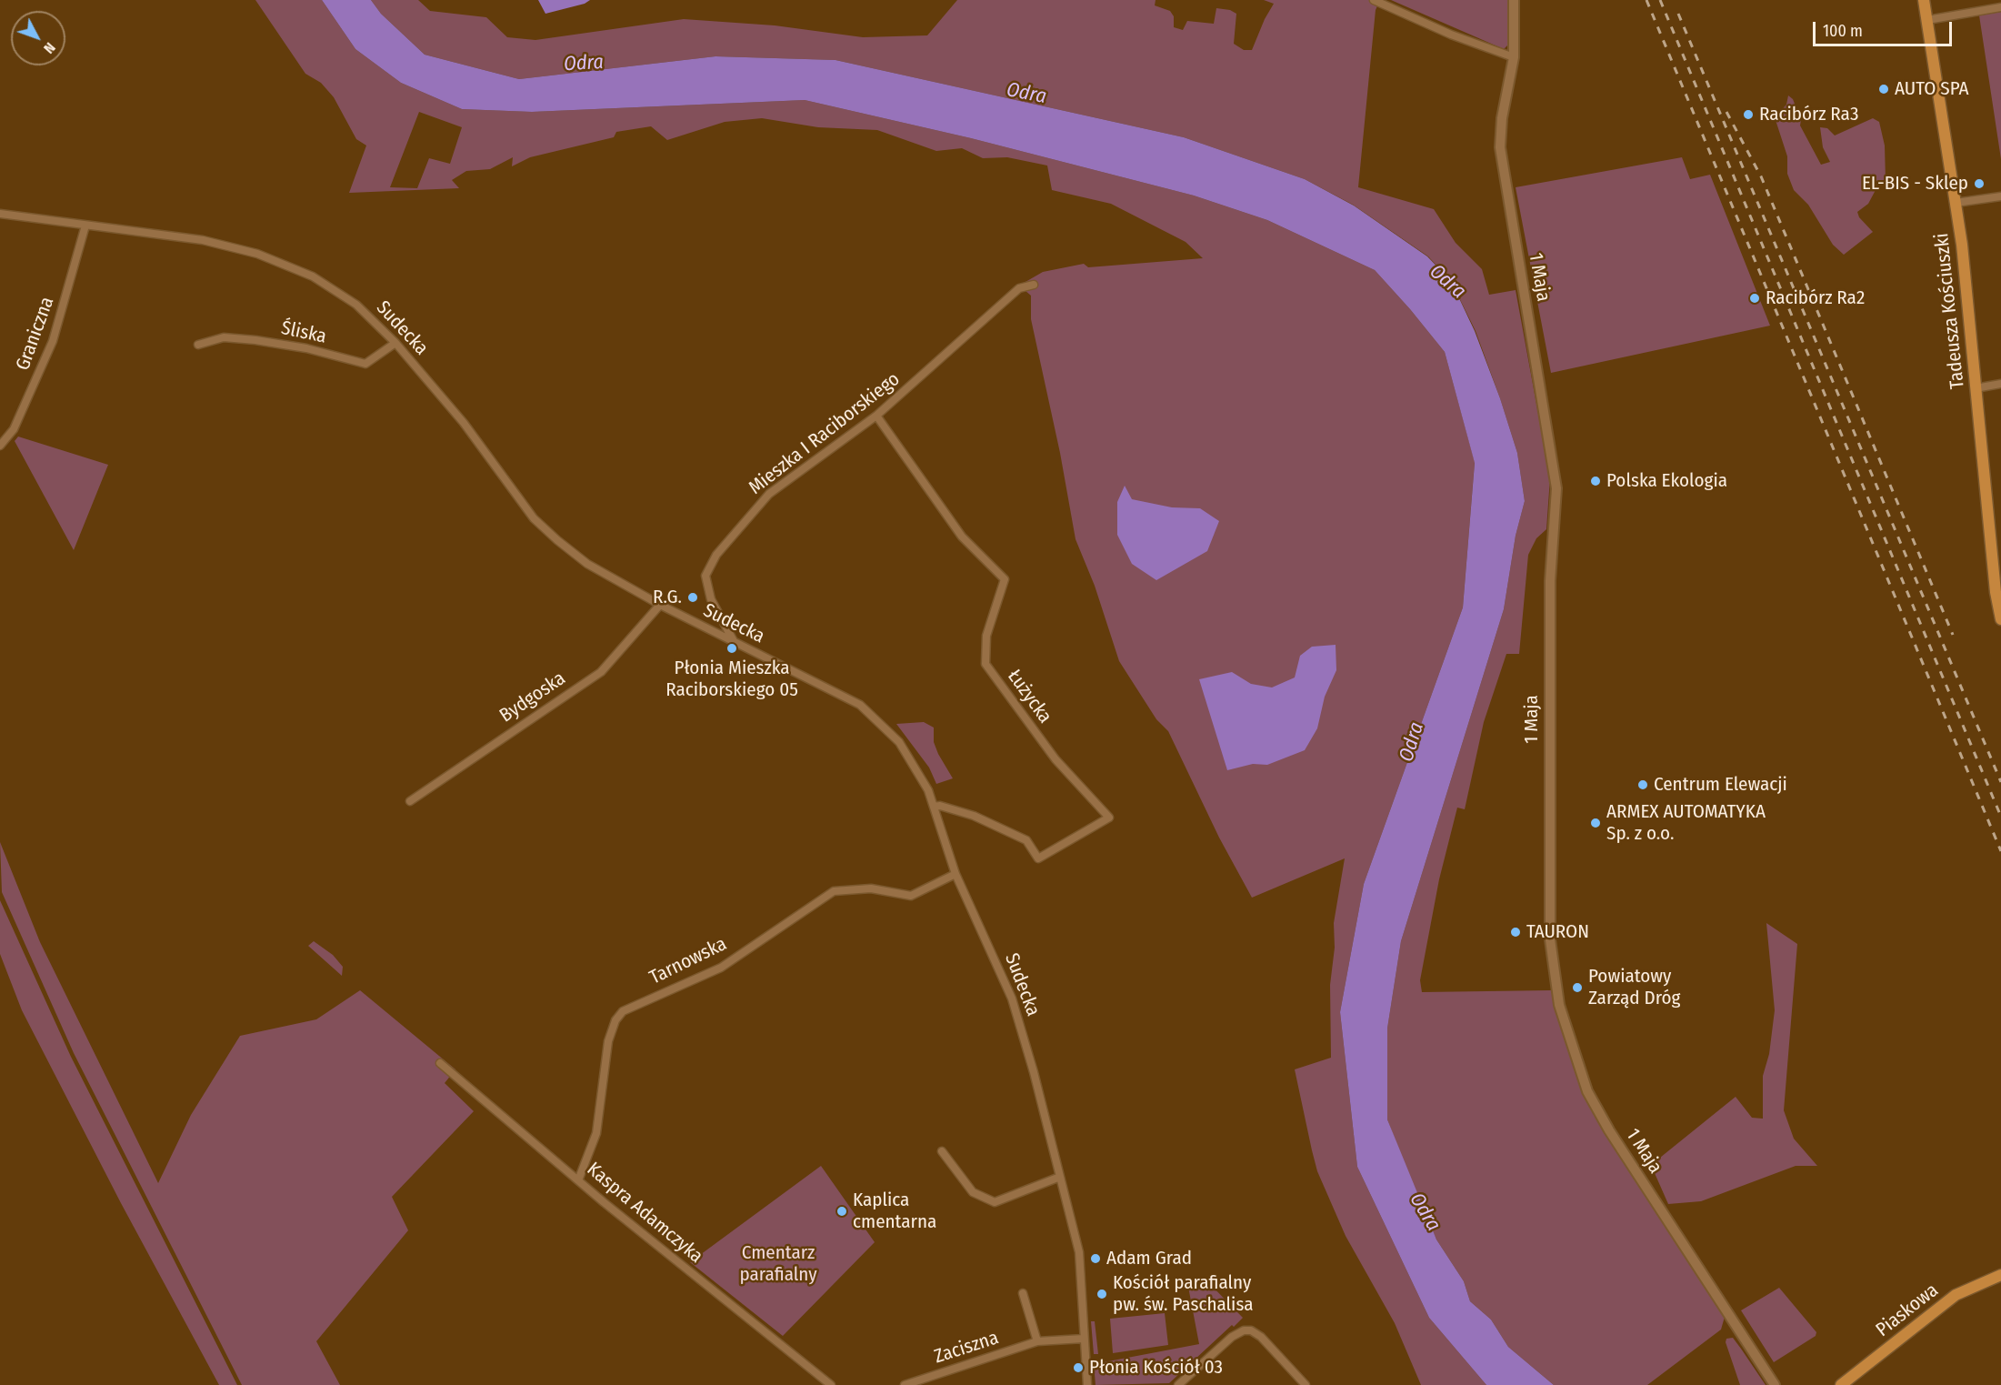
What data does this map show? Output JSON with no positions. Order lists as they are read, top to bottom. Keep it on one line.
{"streets":{"main road":["Tadeusza Kościuszki","Piaskowa"],"street":["1 Maja","Sudecka","Śliska","Graniczna","Mieszka I Raciborskiego","Łużycka","Bydgoska","Tarnowska","Kaspra Adamczyka","Zaciszna"]},"crossings":[["Sudecka","Śliska"],["Sudecka","Graniczna"],["Sudecka","Mieszka I Raciborskiego"],["Sudecka","Łużycka"],["Sudecka","Bydgoska"],["Sudecka","Tarnowska"],["Sudecka","Zaciszna"],["Mieszka I Raciborskiego","Łużycka"],["Tarnowska","Kaspra Adamczyka"]],"water":["Odra"],"parks":["Cmentarz parafialny"],"places":["AUTO SPA","Racibórz Ra3","EL-BIS - Sklep","Racibórz Ra2","Polska Ekologia","R.G.","Płonia Mieszka Raciborskiego 05","Centrum Elewacji","ARMEX AUTOMATYKA Sp. z o.o.","TAURON","Powiatowy Zarząd Dróg","Kaplica cmentarna","Adam Grad","Kościół parafialny pw. św. Paschalisa","Płonia Kościół 03"],"scale_bar":"100 m","north":"bottom right"}
